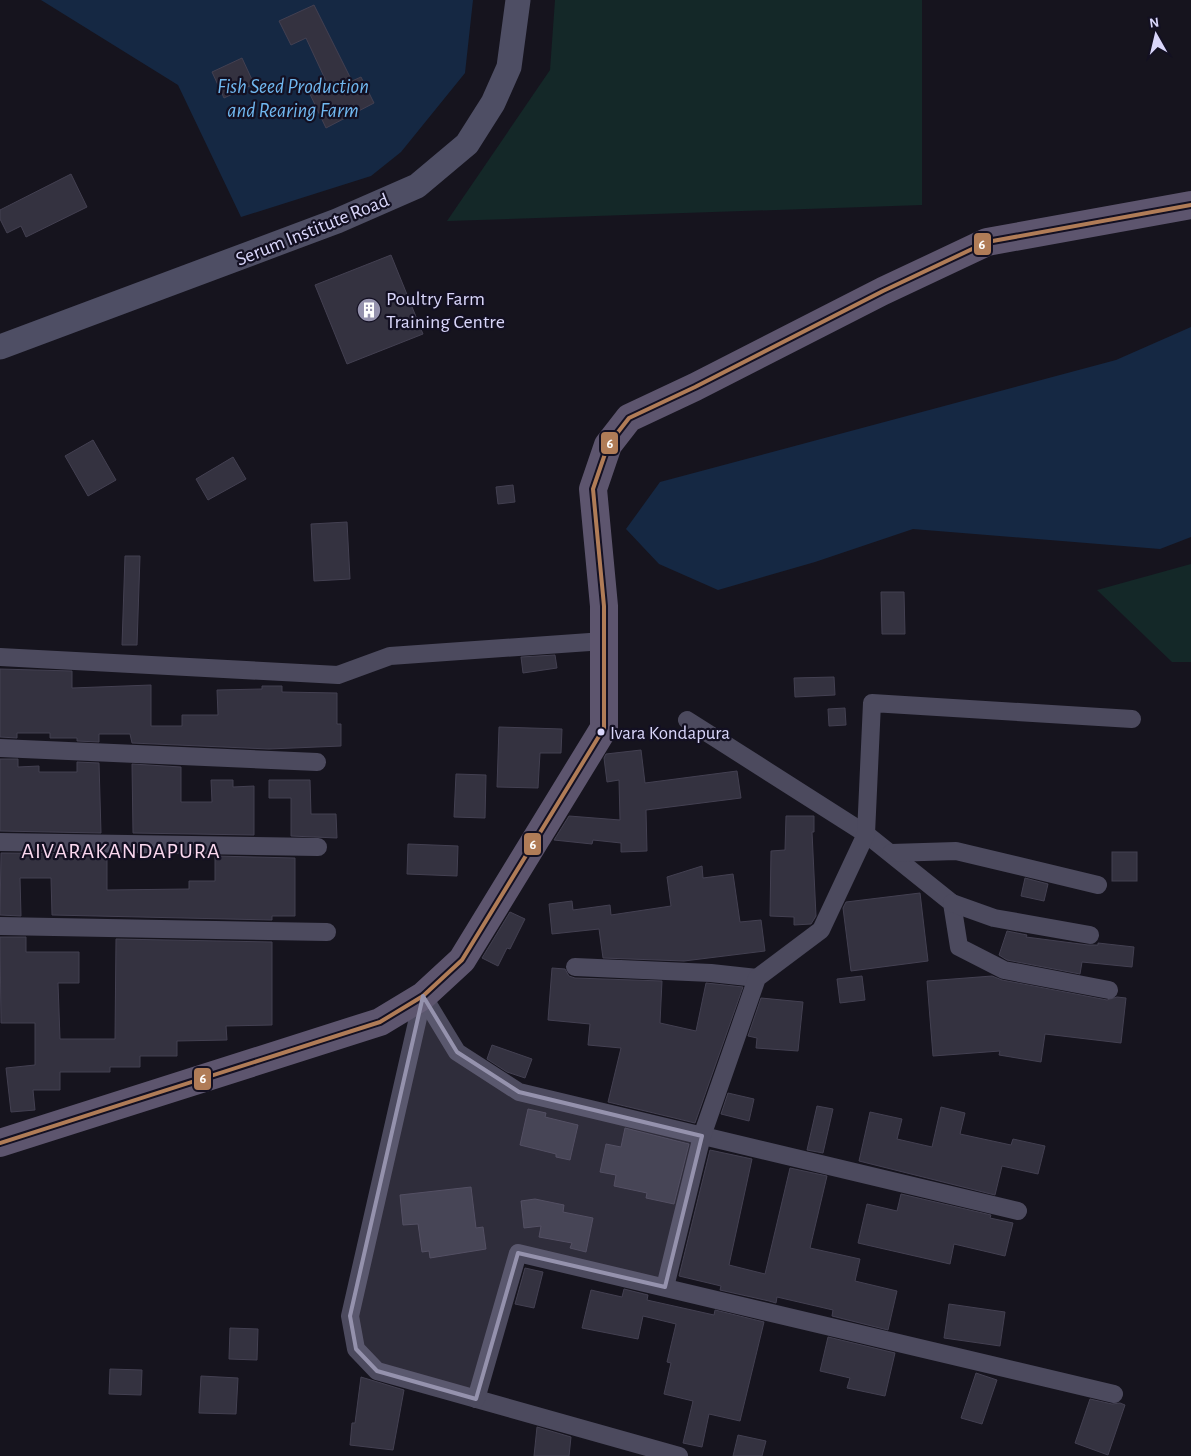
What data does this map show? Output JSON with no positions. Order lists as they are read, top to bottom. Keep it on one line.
{"streets":{"main road":["Serum Institute Road"]},"districts":["AIVARAKANDAPURA"],"water":["Fish Seed Production and Rearing Farm"],"places":{"building":["Poultry Farm Training Centre"],"other":["Ivara Kondapura"]},"lines":["transit line 6"],"north":"top"}
